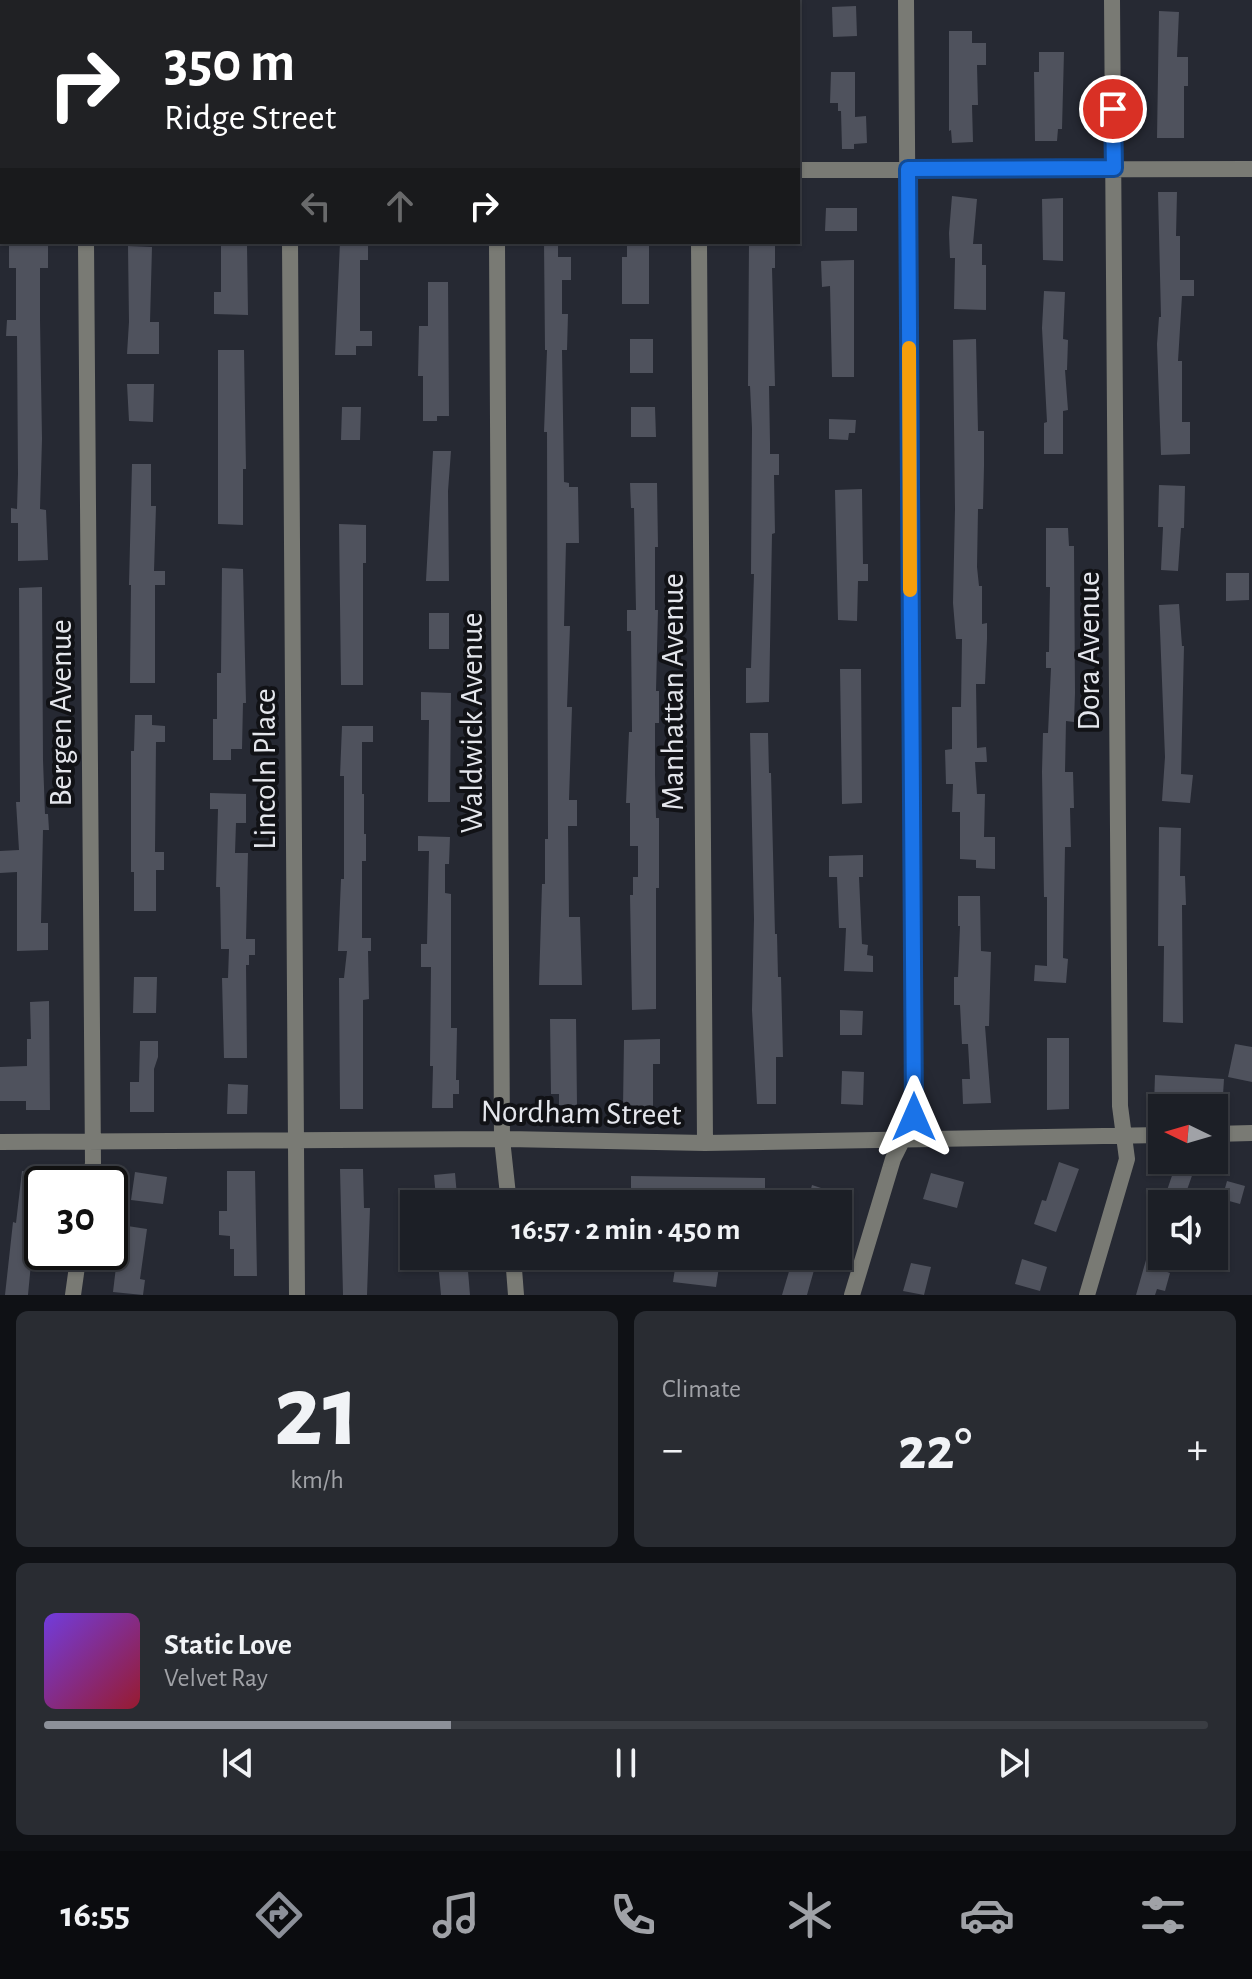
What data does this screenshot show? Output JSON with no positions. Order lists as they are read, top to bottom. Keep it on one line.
{"streets":{"street":["Dora Avenue","Manhattan Avenue","Bergen Avenue","Waldwick Avenue","Lincoln Place","Nordham Street"]},"crossings":[["Dora Avenue","Nordham Street"],["Manhattan Avenue","Nordham Street"],["Bergen Avenue","Nordham Street"],["Waldwick Avenue","Nordham Street"],["Lincoln Place","Nordham Street"]],"north":"left","page":{"turn":["350 m","Ridge Street"],"limit":"30","trip":"16:57 · 2 min · 450 m","tile":[["21","km/h"],"Climate"],"heat":["−","22°","+"],"song":["Static Love","Velvet Ray"],"tabs":"16:55"}}
